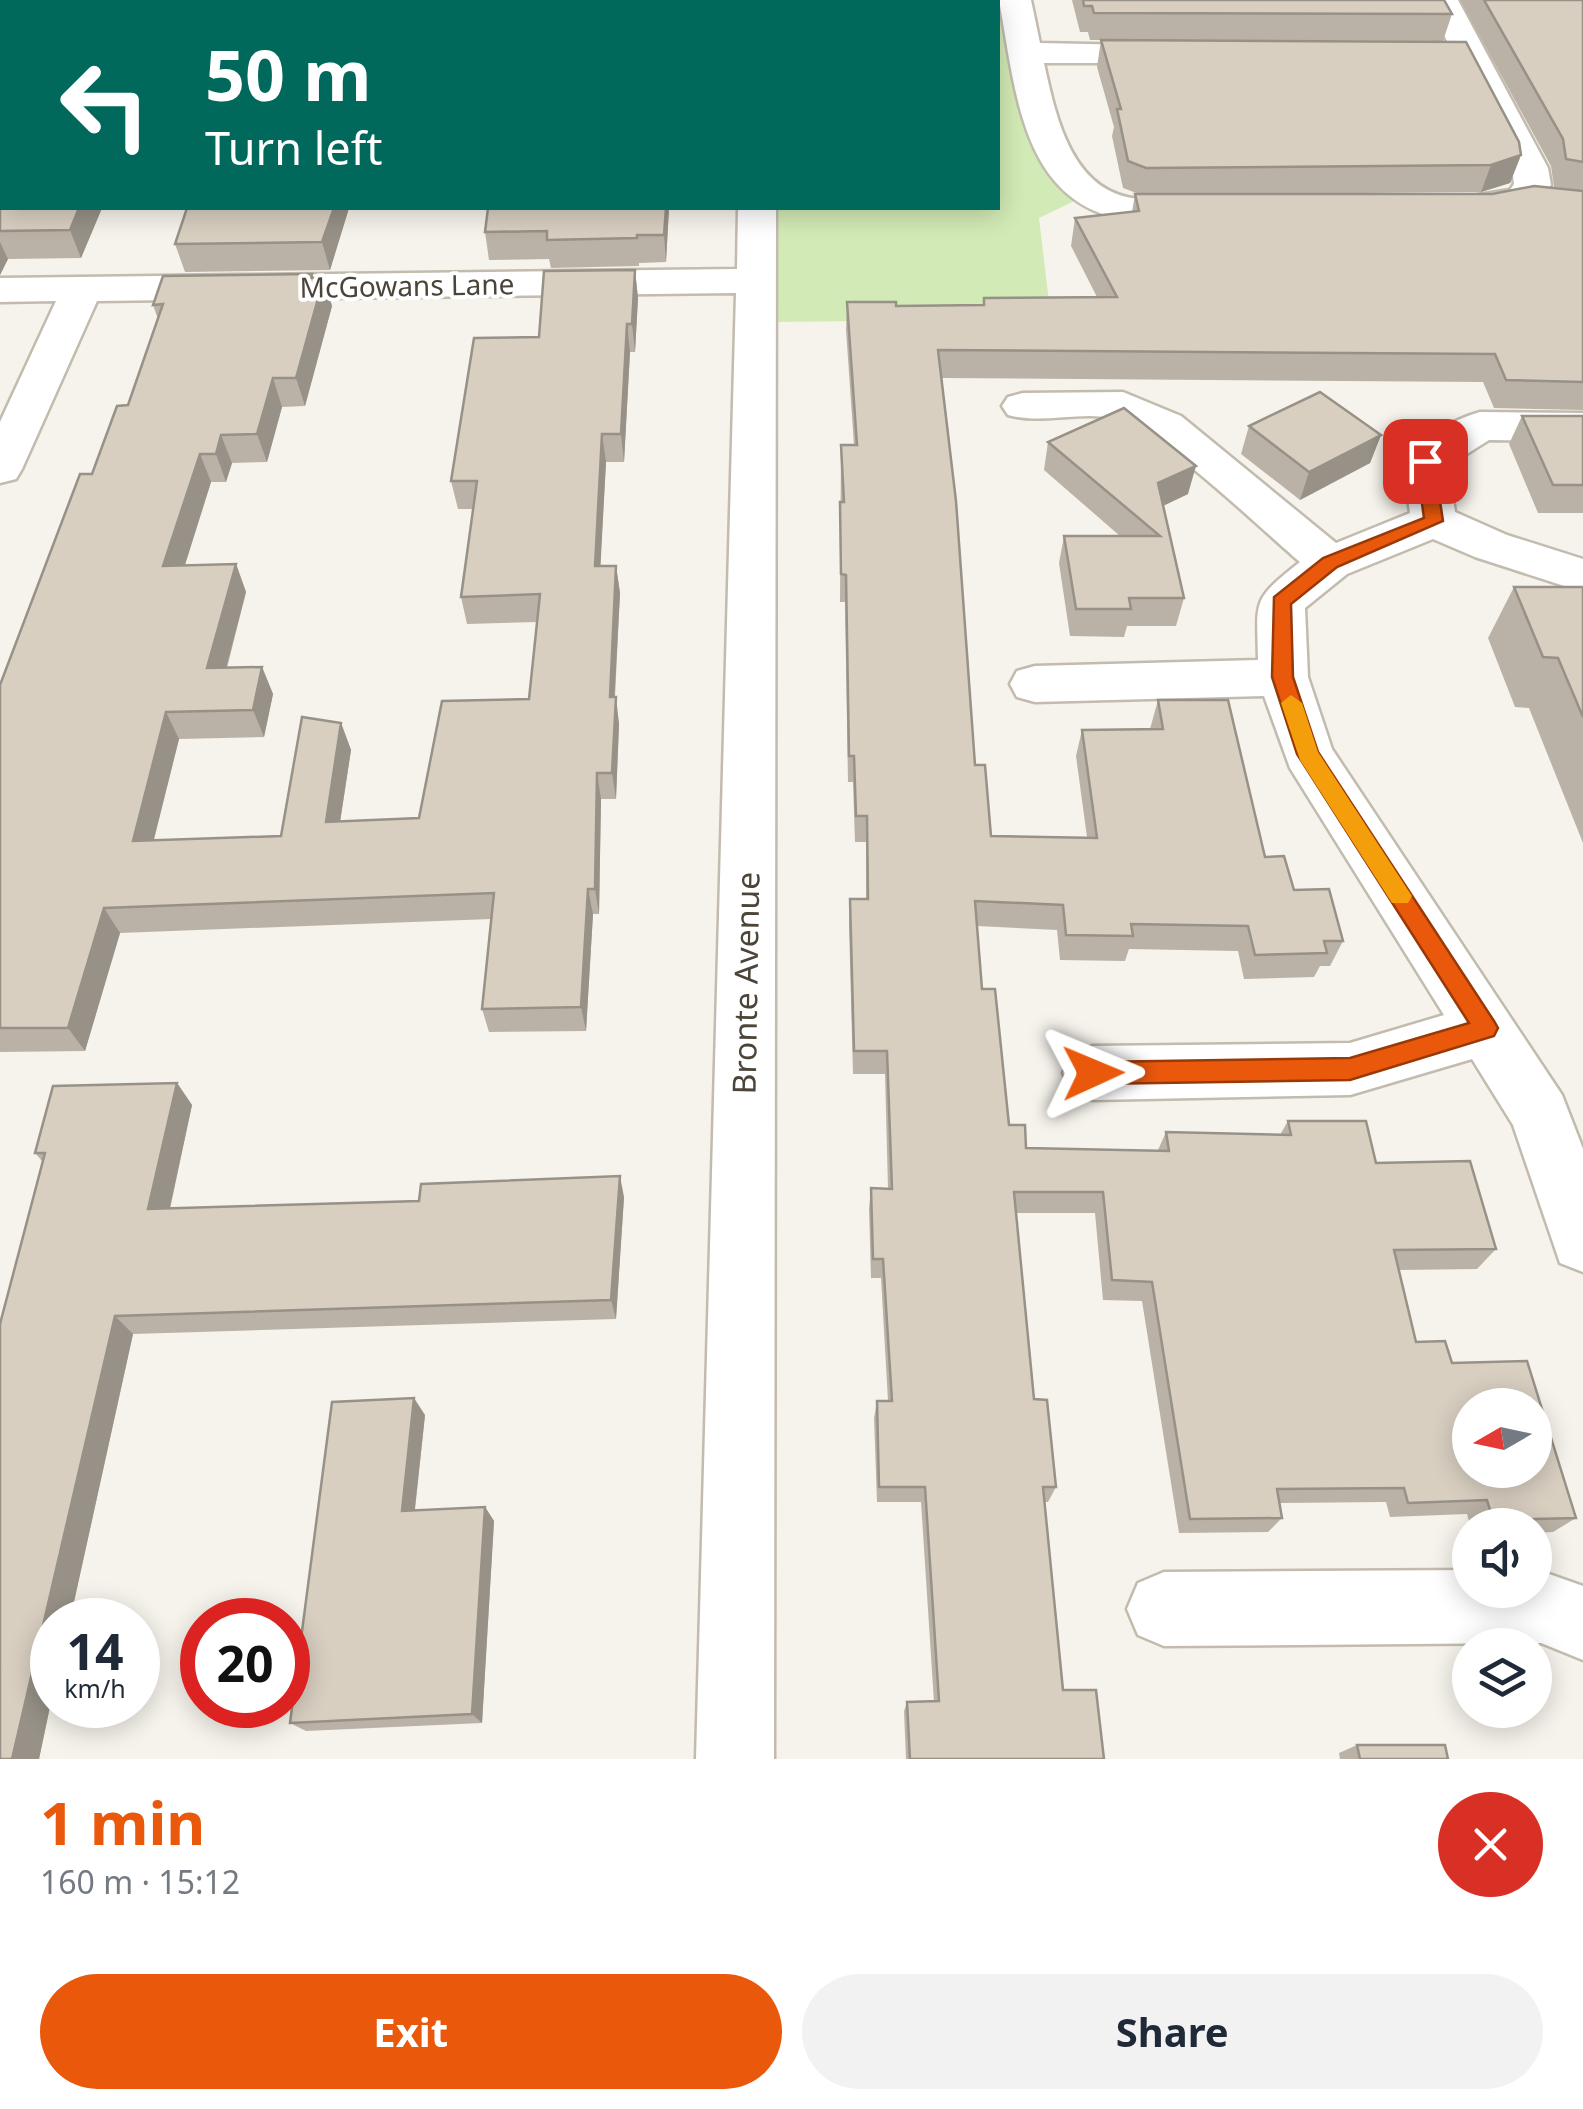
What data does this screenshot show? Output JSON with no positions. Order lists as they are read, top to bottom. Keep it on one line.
{"streets":{"street":["McGowans Lane","Bronte Avenue"]},"crossings":[["McGowans Lane","Bronte Avenue"]],"north":"left","page":{"turn":["50 m","Turn left"],"speed":"14 km/h","limit":"20","heading":["1 min","160 m · 15:12"],"buttons":["Exit","Share"]}}
